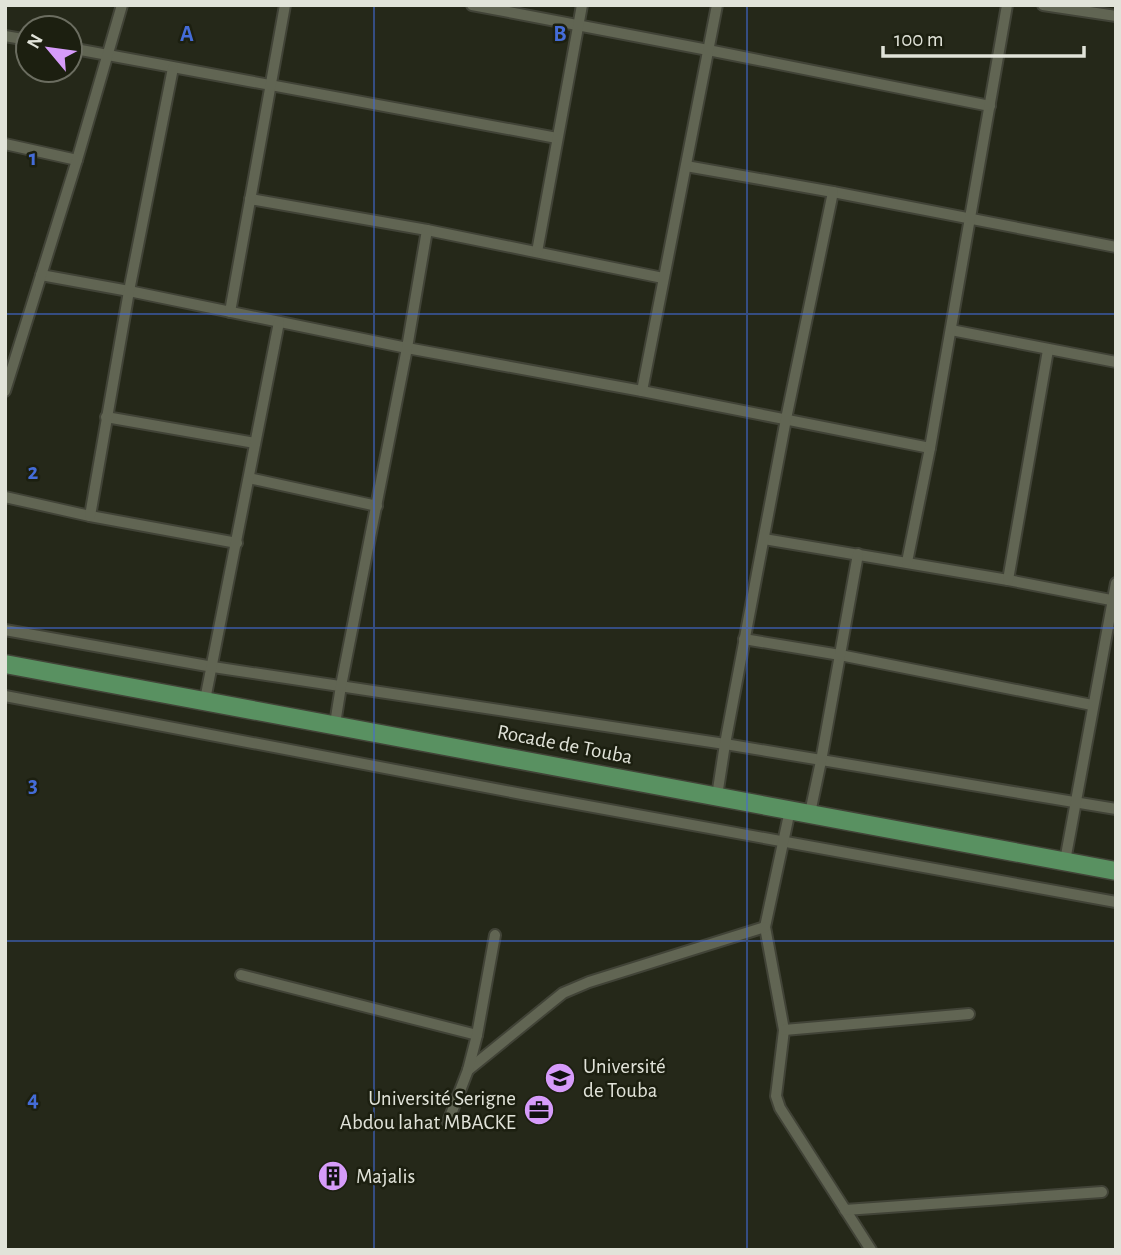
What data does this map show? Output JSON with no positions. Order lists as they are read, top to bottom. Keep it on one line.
{"streets":{"main road":["Rocade de Touba"]},"places":{"school or university":["Université de Touba"],"office":["Université Serigne Abdou lahat MBACKE"],"building":["Majalis"]},"scale_bar":"100 m","north":"top left","grid":{"columns":["A","B"],"rows":["1","2","3","4"]}}
